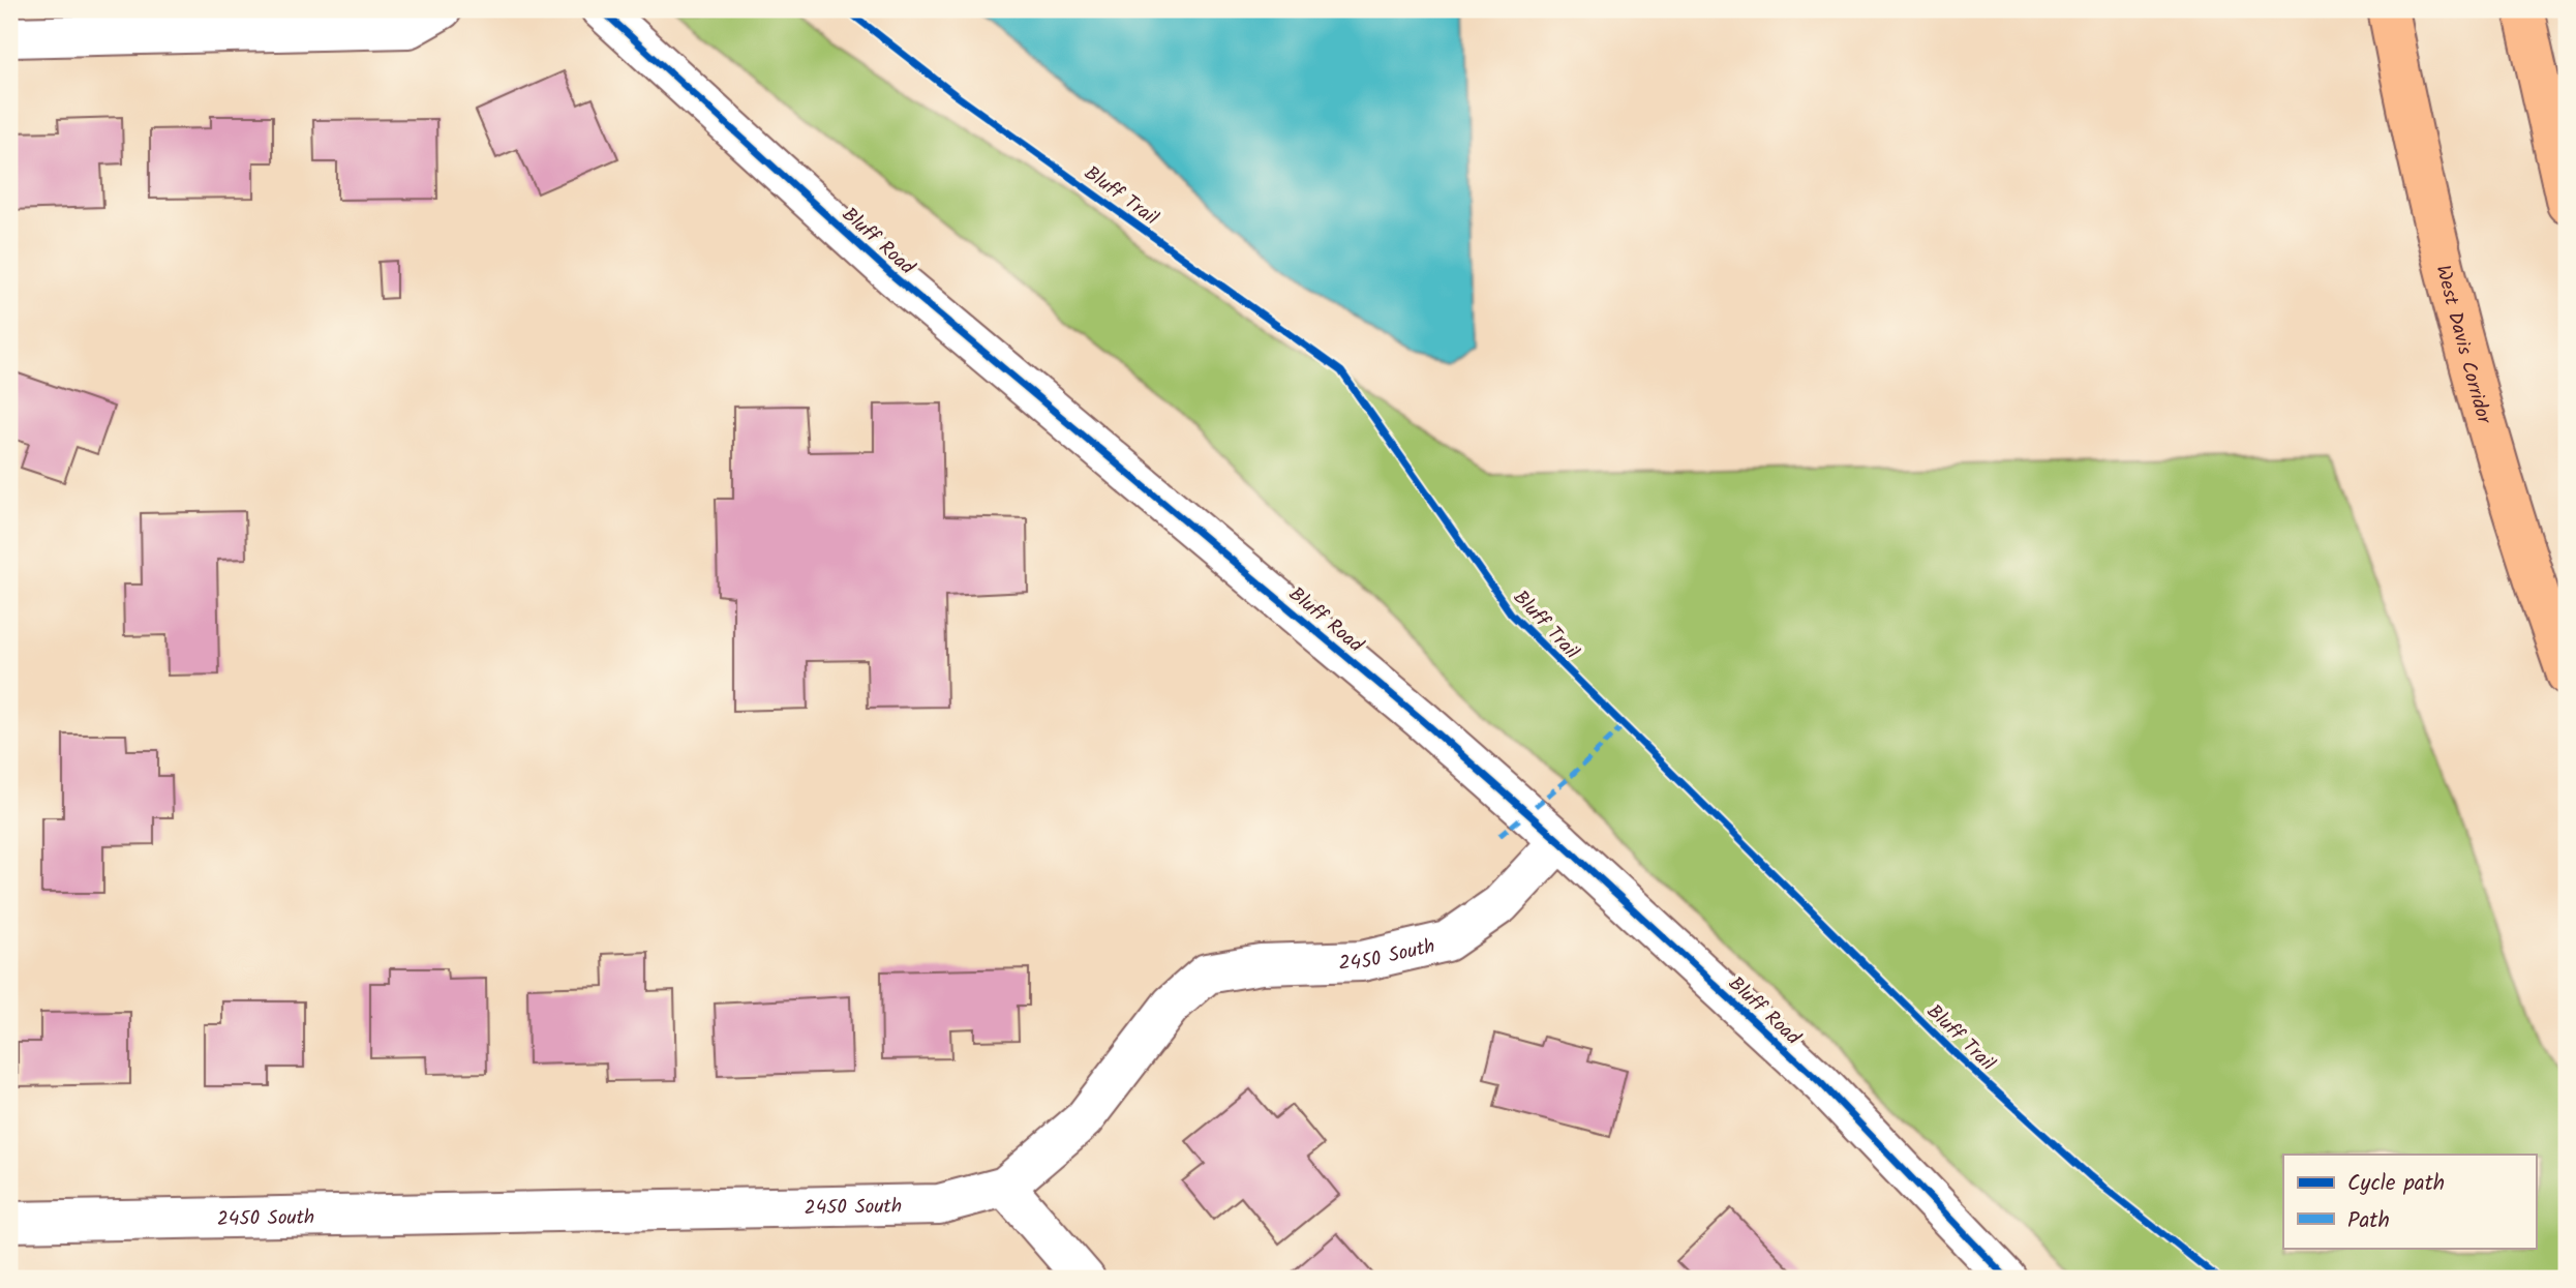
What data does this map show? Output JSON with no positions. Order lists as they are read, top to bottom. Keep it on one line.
{"streets":{"highway":["West Davis Corridor"],"street":["Bluff Road","2450 South"],"cycle path":["Bluff Trail"]},"crossings":[["Bluff Road","2450 South"]],"legend":["Cycle path","Path"]}
